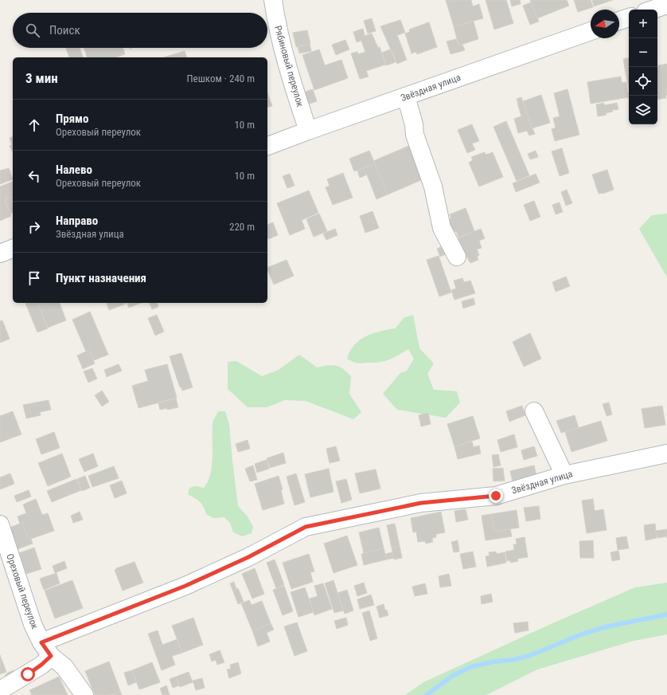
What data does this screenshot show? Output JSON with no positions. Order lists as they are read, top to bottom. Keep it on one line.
{"streets":{"street":["Рябиновый переулок","Звёздная улица","Ореховый переулок"]},"crossings":[["Рябиновый переулок","Звёздная улица"],["Звёздная улица","Ореховый переулок"]],"north":"left","page":{"map_buttons":["+","−"],"search":"Поиск","heading":["3 мин","Пешком · 240 m"],"list":[["Прямо","Ореховый переулок","10 m"],["Налево","Ореховый переулок","10 m"],["Направо","Звёздная улица","220 m"],"Пункт назначения"]}}
